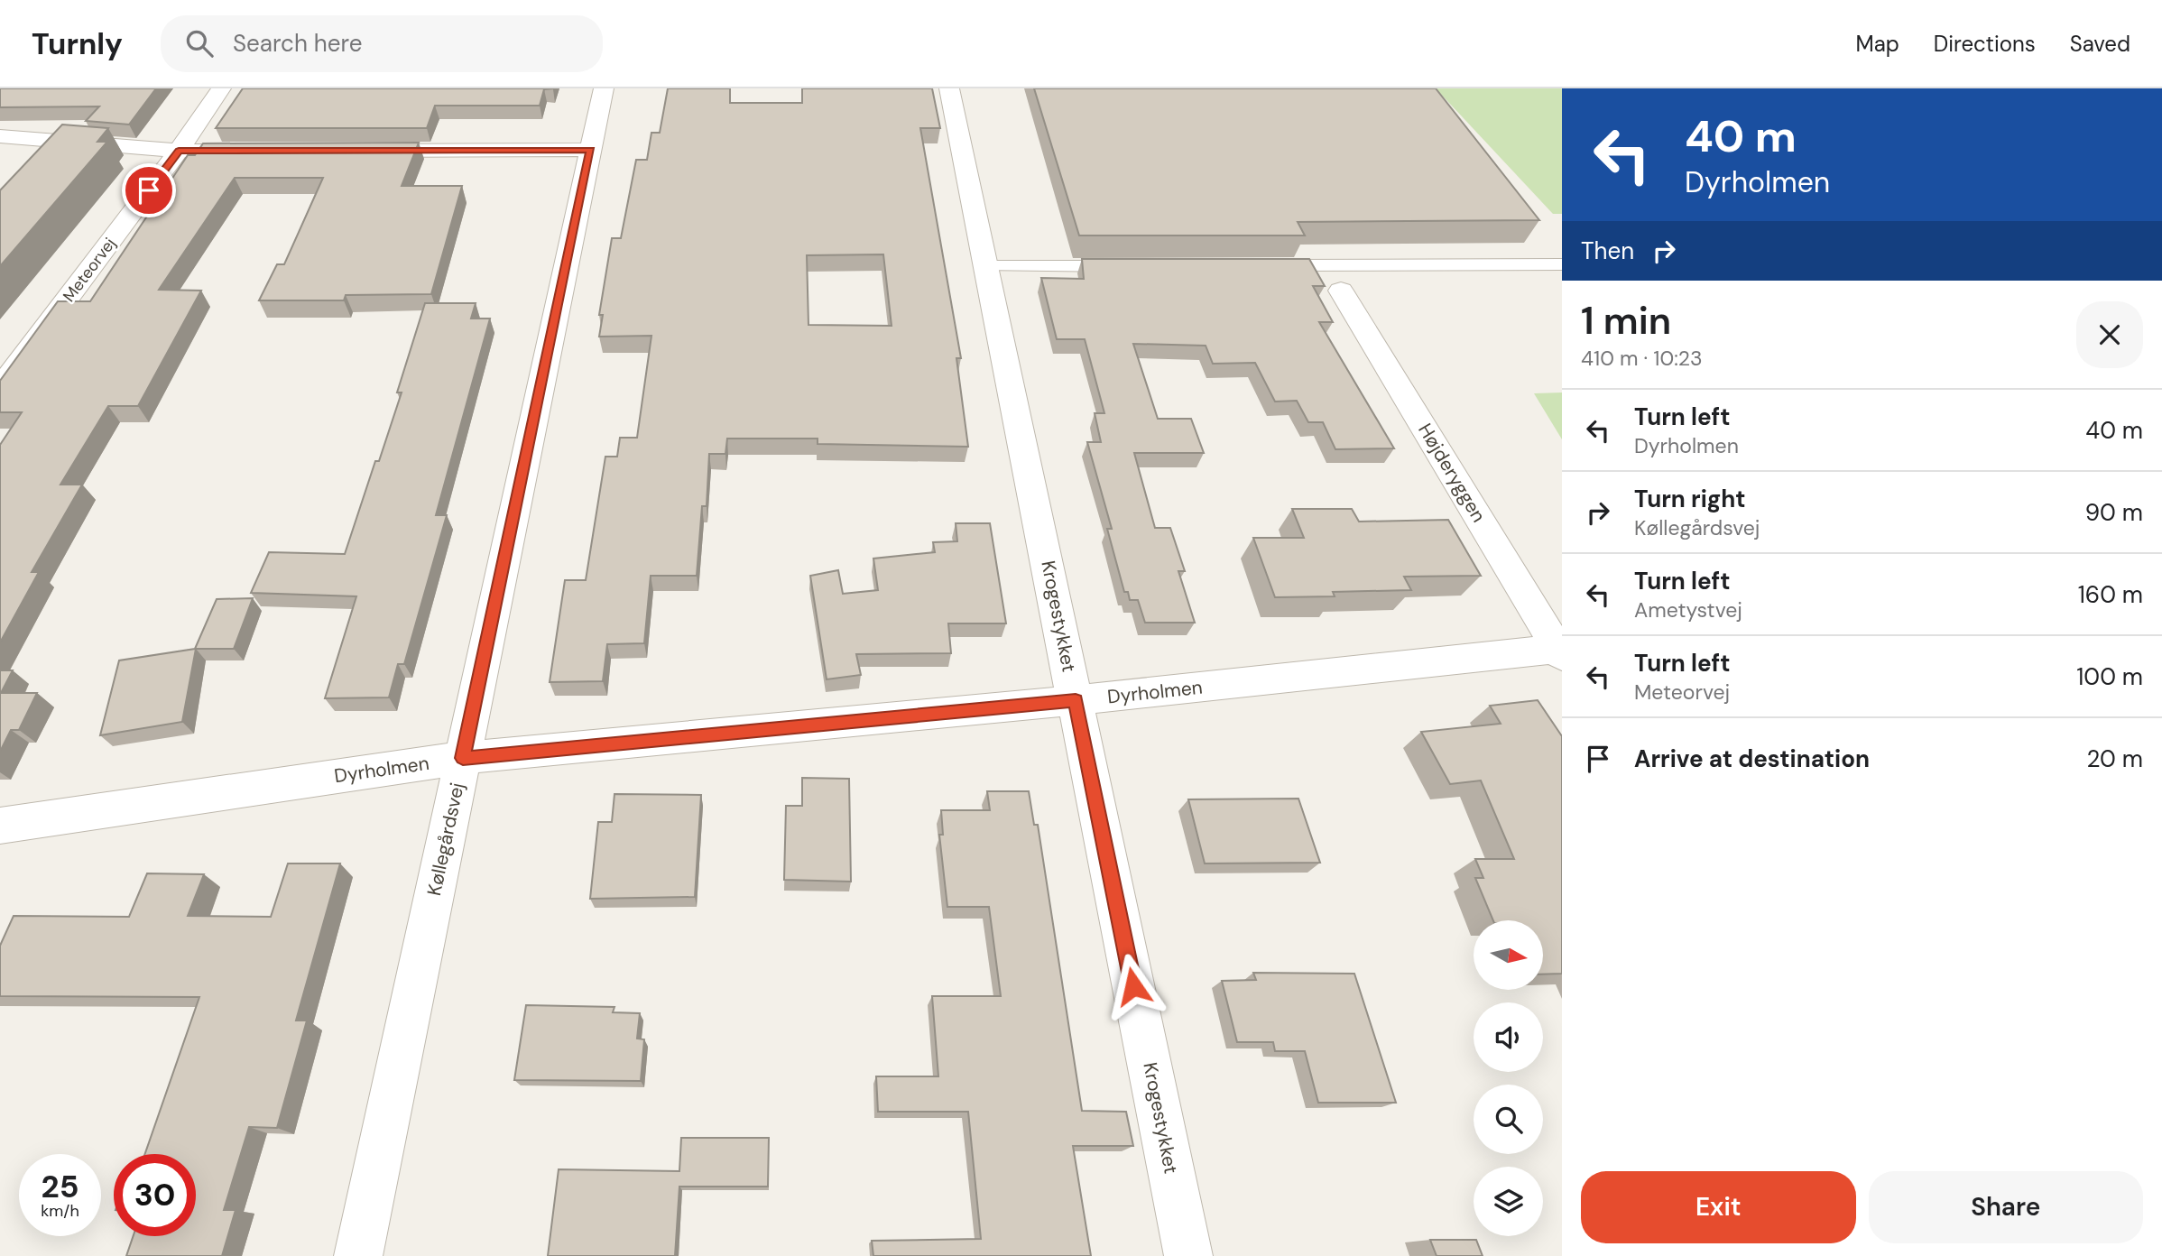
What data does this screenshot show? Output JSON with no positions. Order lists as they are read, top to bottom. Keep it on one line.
{"streets":{"street":["Meteorvej","Højderyggen","Krogestykket","Dyrholmen","Køllegårdsvej"]},"crossings":[["Højderyggen","Dyrholmen"],["Krogestykket","Dyrholmen"],["Dyrholmen","Køllegårdsvej"]],"north":"right","page":{"header":"Turnly","search":"Search here","nav":["Map","Directions","Saved"],"turn":["40 m","Dyrholmen"],"then":"Then","heading":["1 min","410 m · 10:23"],"list":[{"name":"Turn left","note":"Dyrholmen","value":"40 m"},{"name":"Turn right","note":"Køllegårdsvej","value":"90 m"},{"name":"Turn left","note":"Ametystvej","value":"160 m"},{"name":"Turn left","note":"Meteorvej","value":"100 m"},{"name":"Arrive at destination","value":"20 m"}],"speed":"25 km/h","limit":"30","buttons":["Exit","Share"]}}
